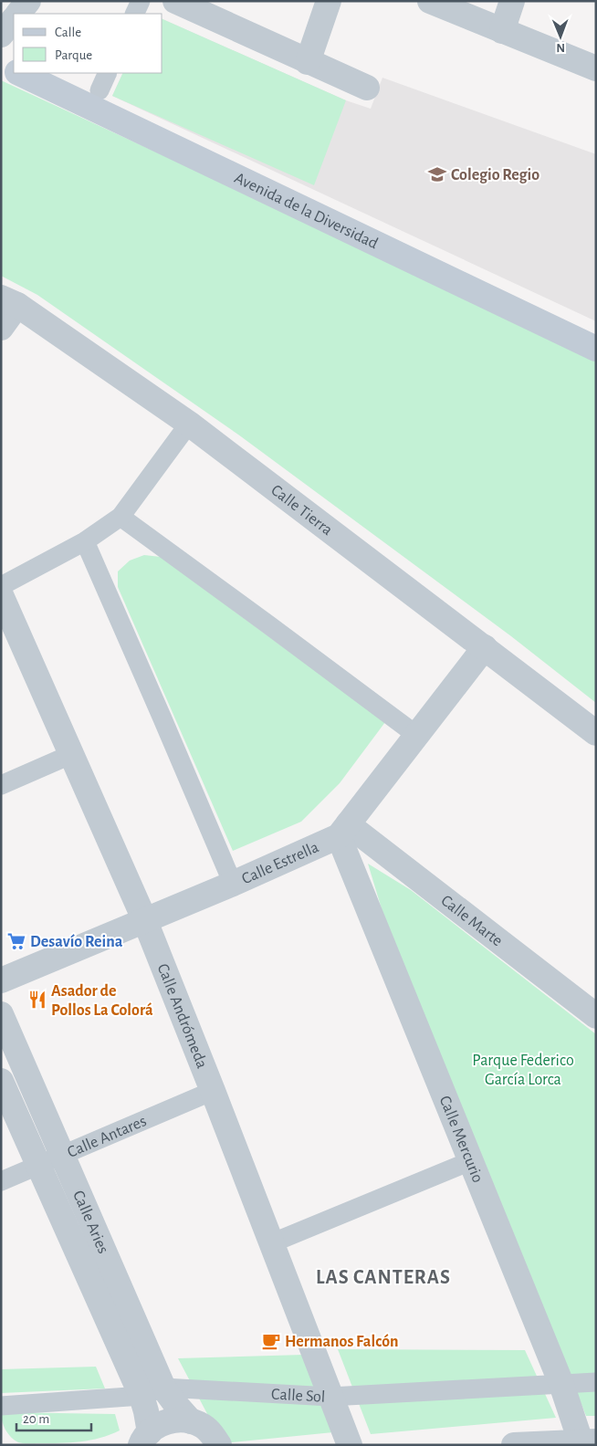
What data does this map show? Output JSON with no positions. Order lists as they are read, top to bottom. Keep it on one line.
{"streets":{"main road":["Avenida de la Diversidad"],"street":["Calle Tierra","Calle Estrella","Calle Marte","Calle Andrómeda","Calle Antares","Calle Mercurio","Calle Aries","Calle Sol"]},"crossings":[["Calle Tierra","Calle Estrella"],["Calle Estrella","Calle Marte"],["Calle Estrella","Calle Andrómeda"],["Calle Estrella","Calle Mercurio"],["Calle Marte","Calle Mercurio"],["Calle Andrómeda","Calle Antares"],["Calle Andrómeda","Calle Sol"],["Calle Antares","Calle Aries"],["Calle Mercurio","Calle Sol"],["Calle Aries","Calle Sol"]],"districts":["LAS CANTERAS"],"parks":["Parque Federico García Lorca"],"places":{"school or university":["Colegio Regio"],"supermarket":["Desavío Reina"],"restaurant":["Asador de Pollos La Colorá"],"cafe":["Hermanos Falcón"]},"legend":["Calle","Parque"],"scale_bar":"20 m","north":"bottom"}
